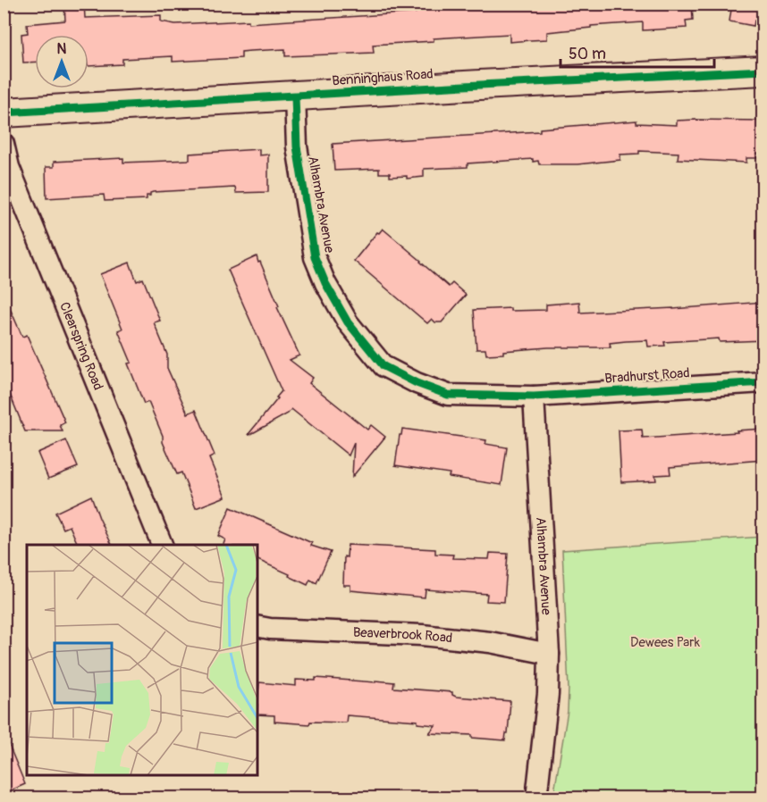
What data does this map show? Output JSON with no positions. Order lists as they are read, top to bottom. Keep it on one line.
{"streets":{"street":["Benninghaus Road","Alhambra Avenue","Clearspring Road","Bradhurst Road","Beaverbrook Road"]},"crossings":[["Benninghaus Road","Alhambra Avenue"],["Alhambra Avenue","Bradhurst Road"],["Alhambra Avenue","Beaverbrook Road"]],"parks":["Dewees Park"],"scale_bar":"50 m","north":"top"}
